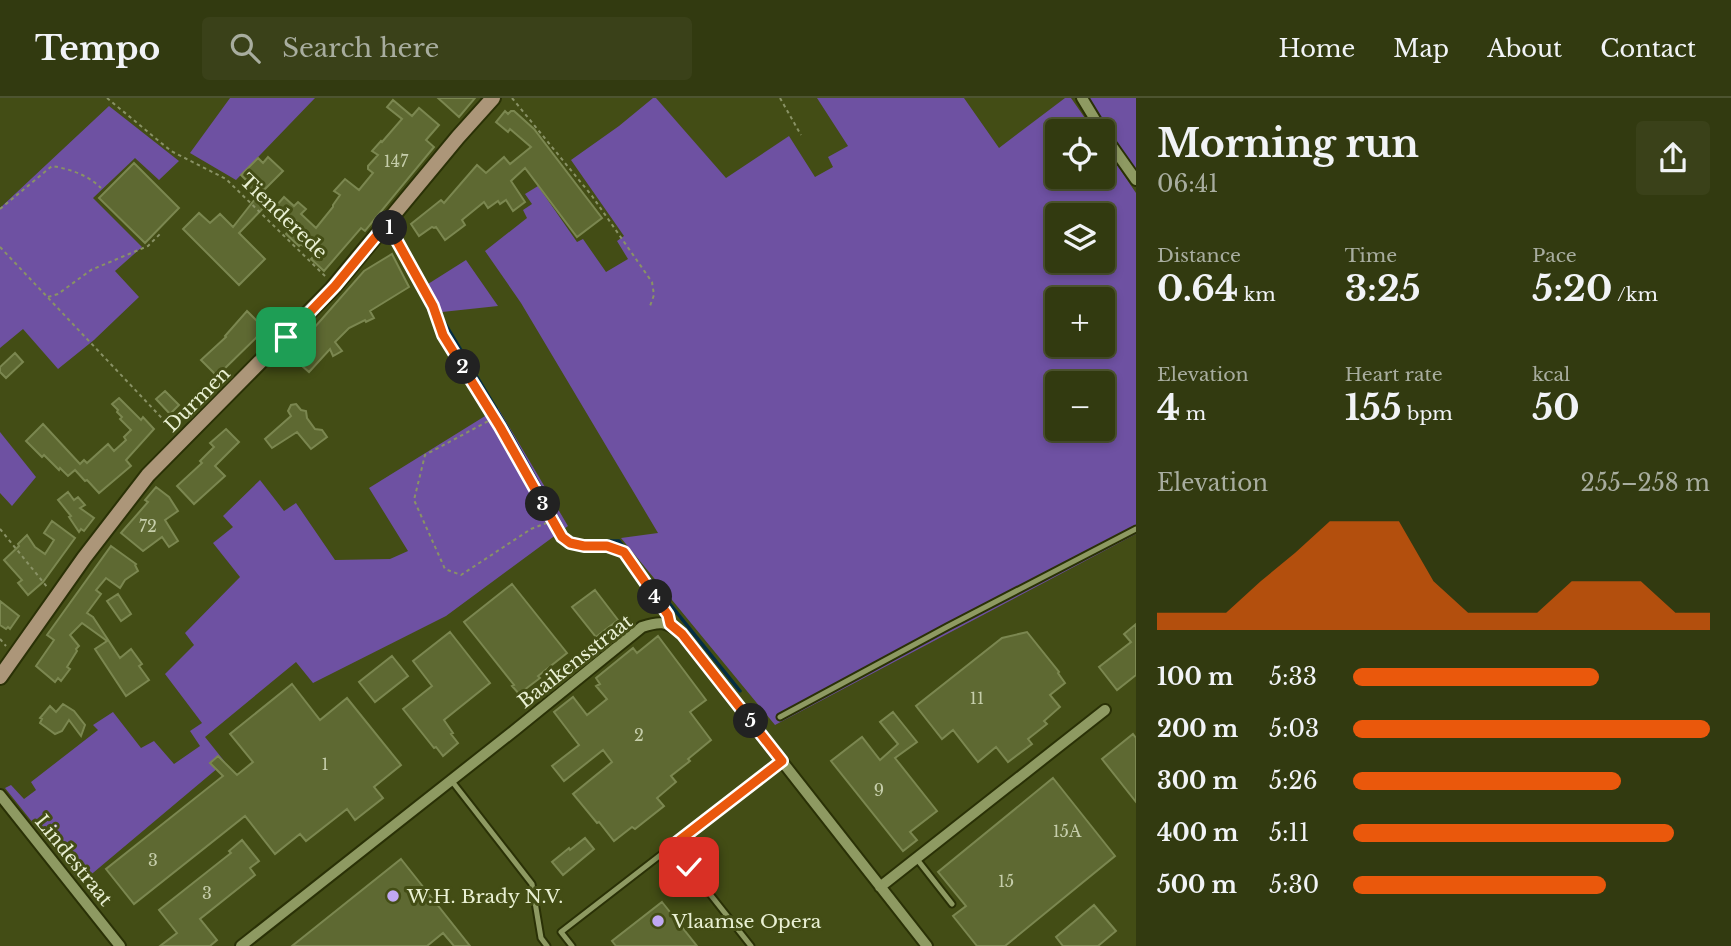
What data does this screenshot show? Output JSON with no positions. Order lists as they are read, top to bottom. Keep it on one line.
{"streets":{"street":["Durmen","Baaikensstraat","Lindestraat"],"path":["Tienderede"]},"crossings":[["Tienderede","Durmen"]],"places":["W.H. Brady N.V.","Vlaamse Opera"],"house_numbers":["147","72","11","2","1","9","15A","3","15","3"],"page":{"header":"Tempo","search":"Search here","nav":["Home","Map","About","Contact"],"heading":["Morning run","06:41"],"map_buttons":["+","−"],"pins":["1","2","3","4","5"],"stats":[["Distance","0.64 km"],["Time","3:25"],["Pace","5:20 /km"],["Elevation","4 m"],["Heart rate","155 bpm"],["kcal","50"]],"chart":["Elevation","255–258 m"],"list":[{"name":"100 m","note":"5:33"},{"name":"200 m","note":"5:03"},{"name":"300 m","note":"5:26"},{"name":"400 m","note":"5:11"},{"name":"500 m","note":"5:30"}]}}
